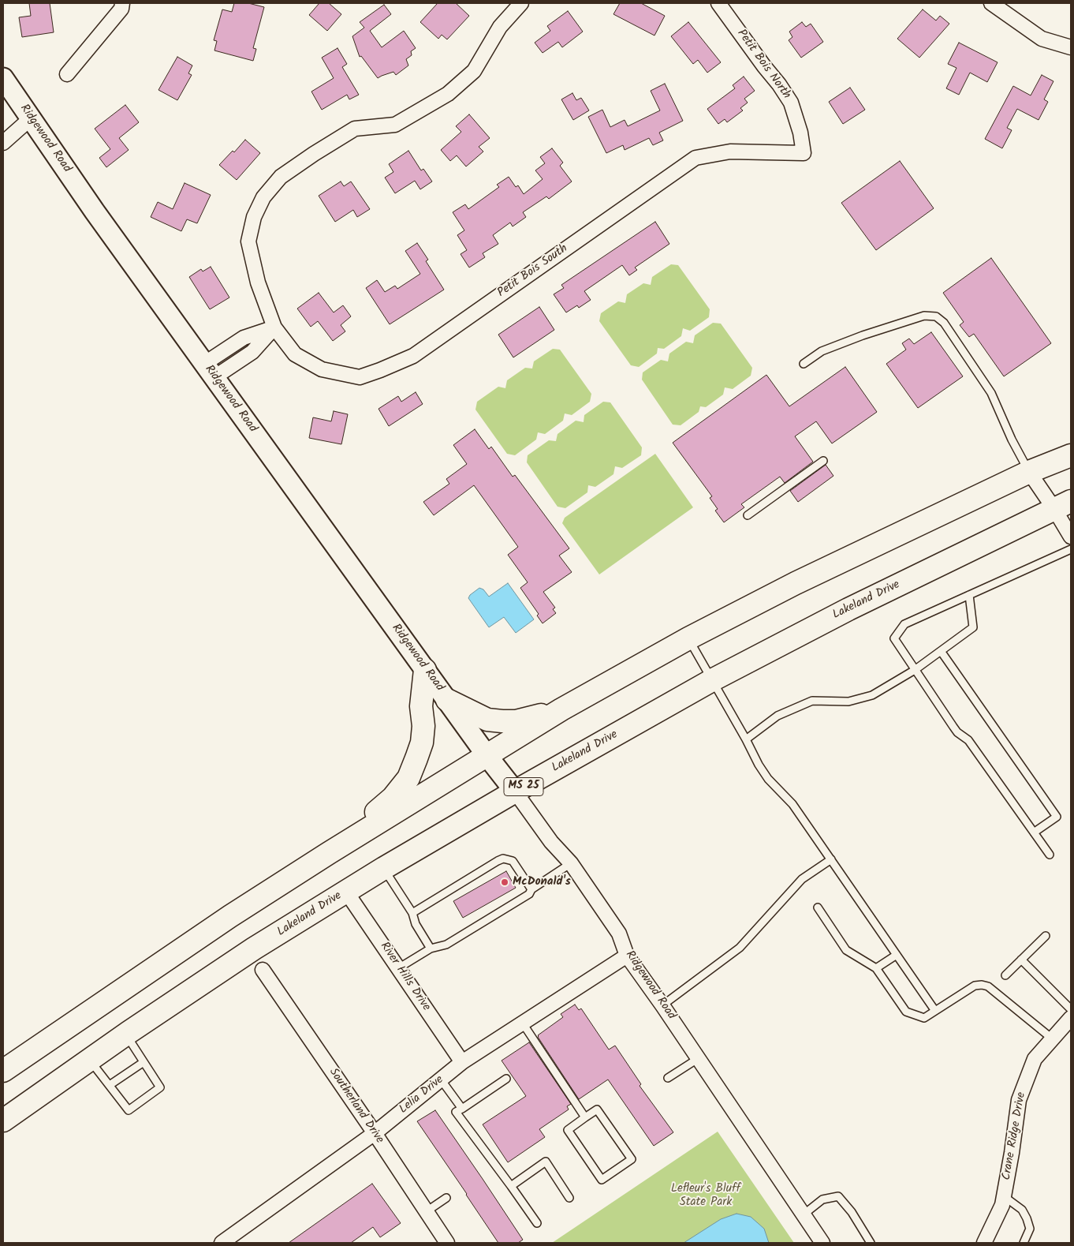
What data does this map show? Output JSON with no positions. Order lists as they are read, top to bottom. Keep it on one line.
{"streets":{"highway":["Lakeland Drive","MS 25"],"street":["Petit Bois North","Ridgewood Road","Petit Bois South","River Hills Drive","Lelia Drive","Southerland Drive","Crane Ridge Drive"]},"crossings":[["Petit Bois North","Petit Bois South"],["Ridgewood Road","Lakeland Drive"],["Ridgewood Road","Lelia Drive"],["Lakeland Drive","River Hills Drive"],["River Hills Drive","Lelia Drive"],["Lelia Drive","Southerland Drive"]],"parks":["Lefleur's Bluff State Park"],"places":["McDonald's"]}
